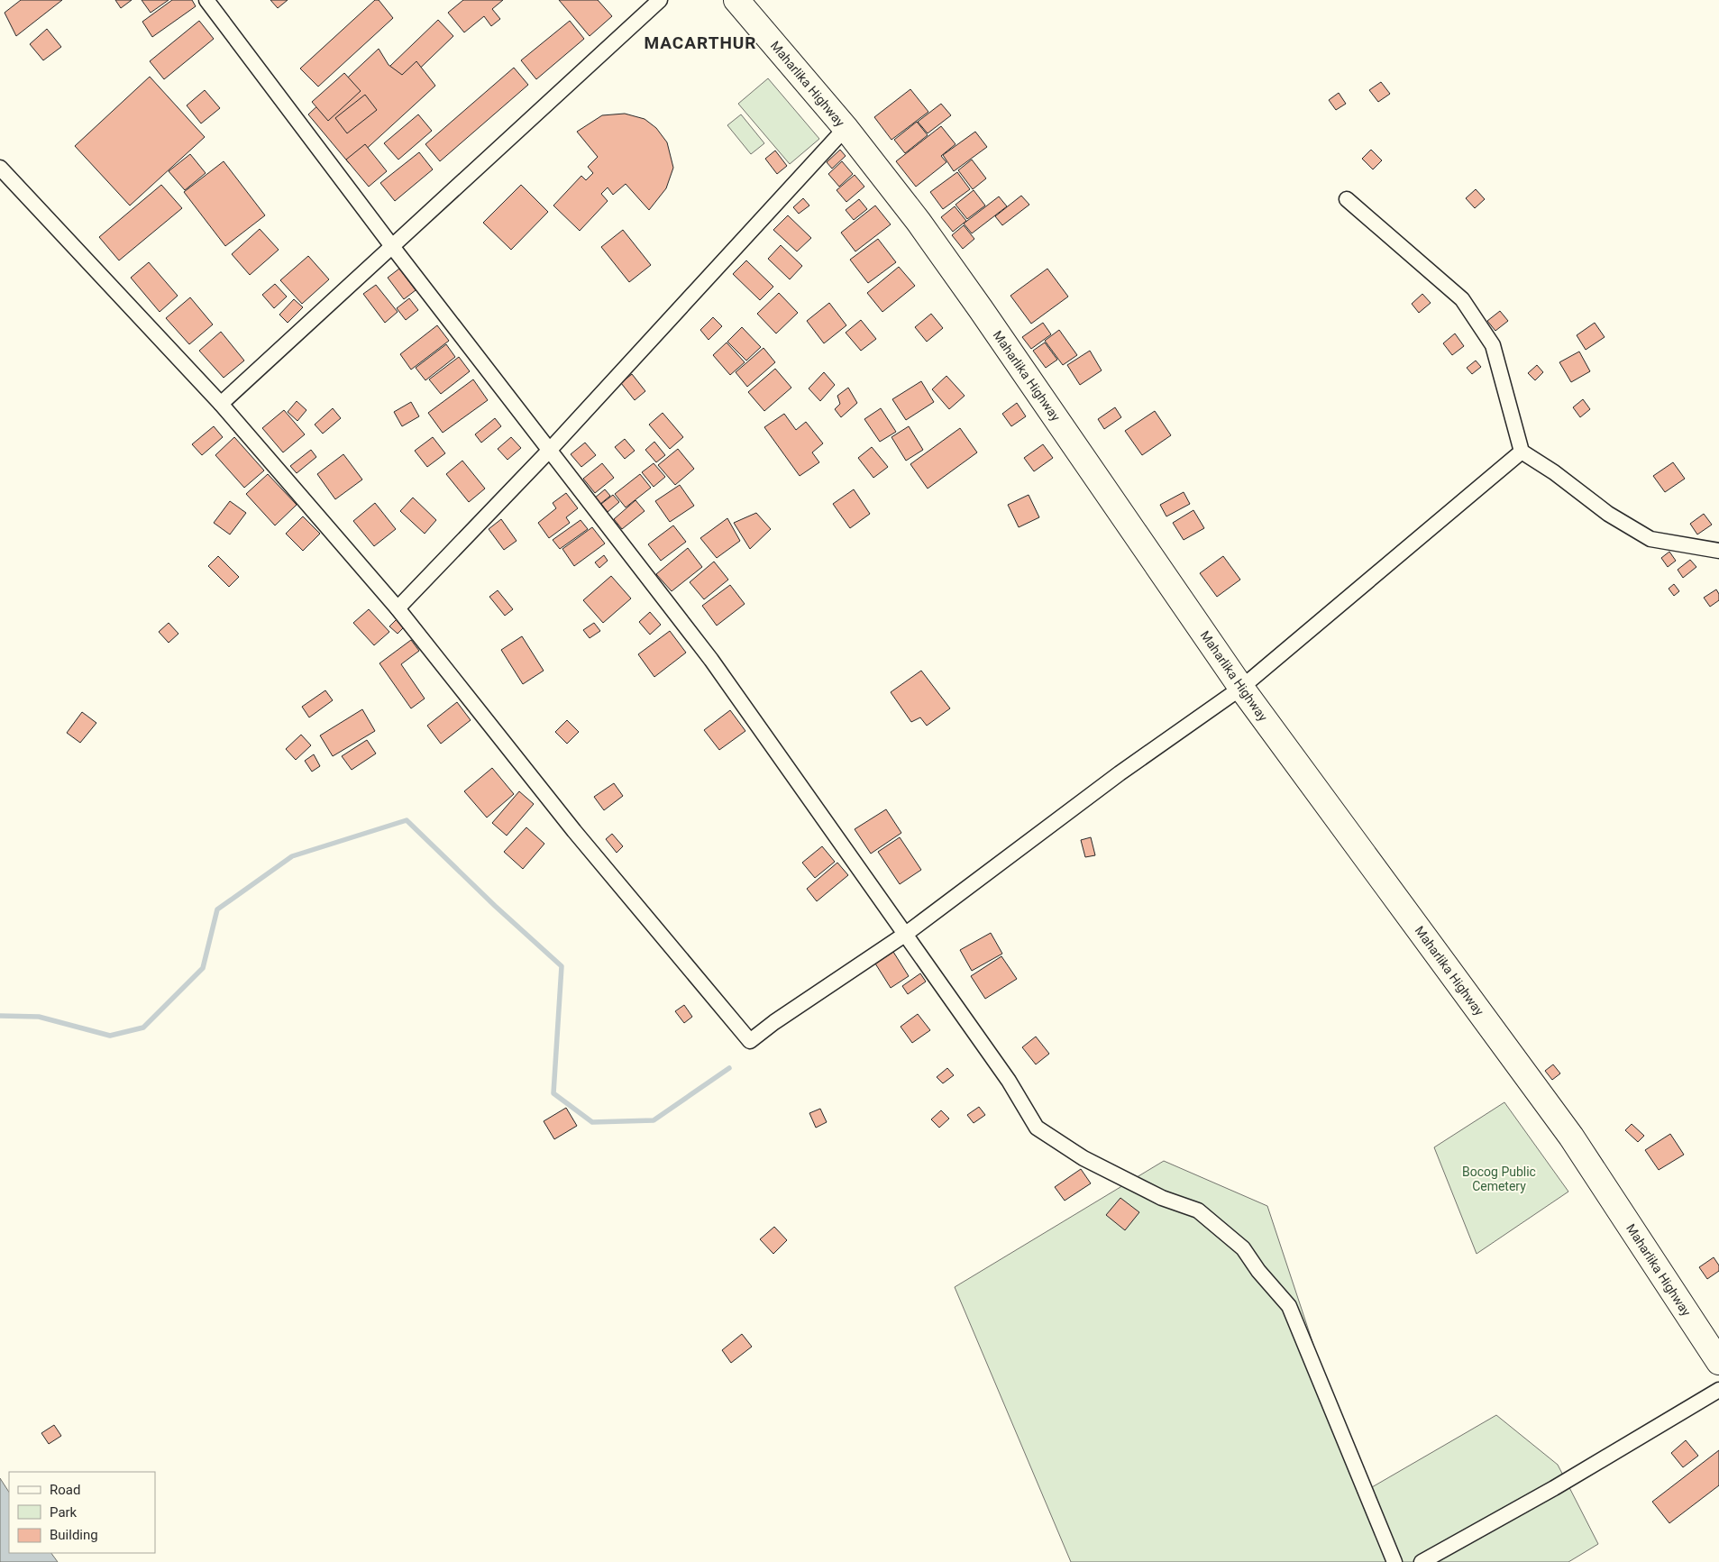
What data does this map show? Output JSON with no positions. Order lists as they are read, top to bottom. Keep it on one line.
{"streets":{"highway":["Maharlika Highway"]},"districts":["MACARTHUR"],"parks":["Bocog Public Cemetery"],"legend":["Road","Park","Building"]}
